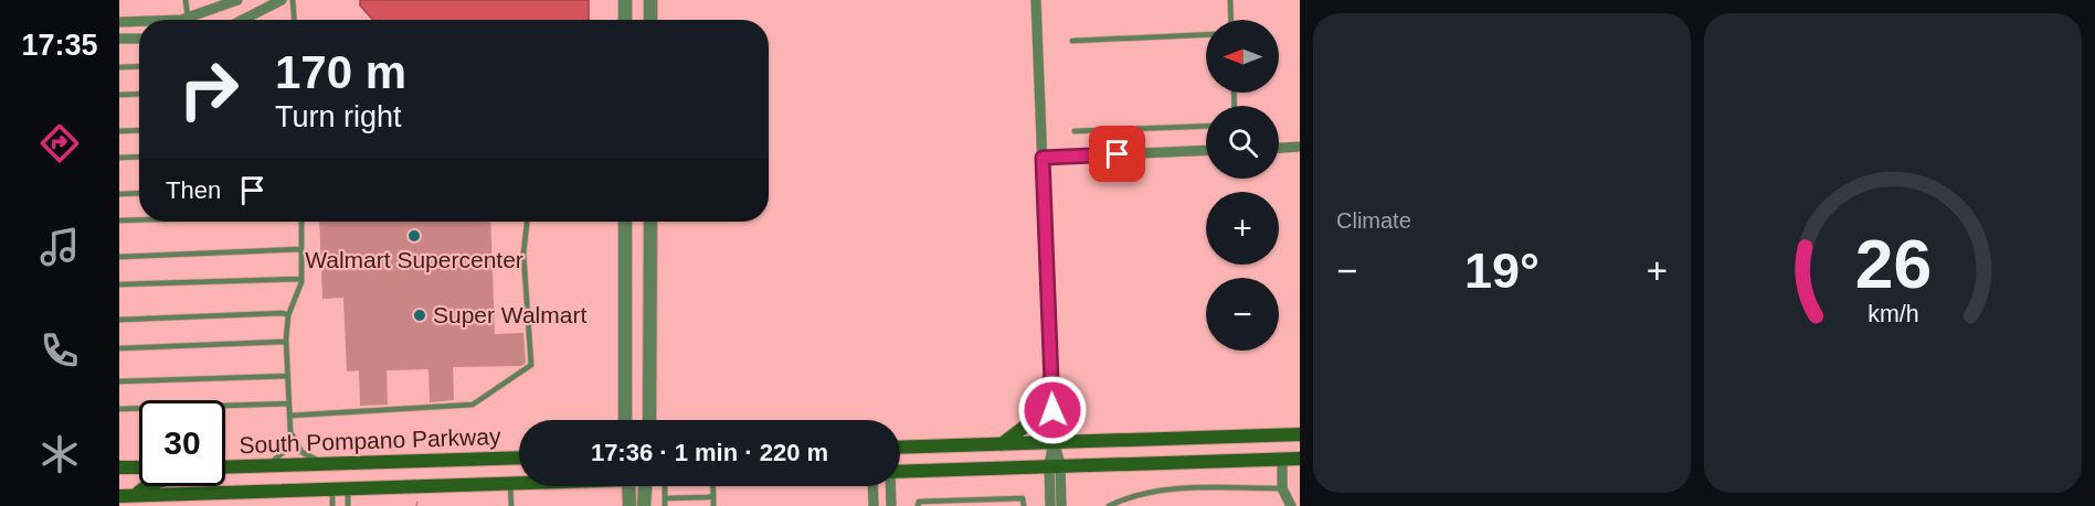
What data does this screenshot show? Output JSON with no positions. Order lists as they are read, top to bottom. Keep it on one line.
{"streets":{"main road":["South Pompano Parkway"]},"places":["Walmart Supercenter","Super Walmart"],"north":"left","page":{"tabs":"17:35","tile":"Climate","map_buttons":["+","−"],"turn":["170 m","Turn right"],"then":"Then","heat":["−","19°","+"],"limit":"30","trip":"17:36 · 1 min · 220 m","gauge":["26","km/h"]}}
